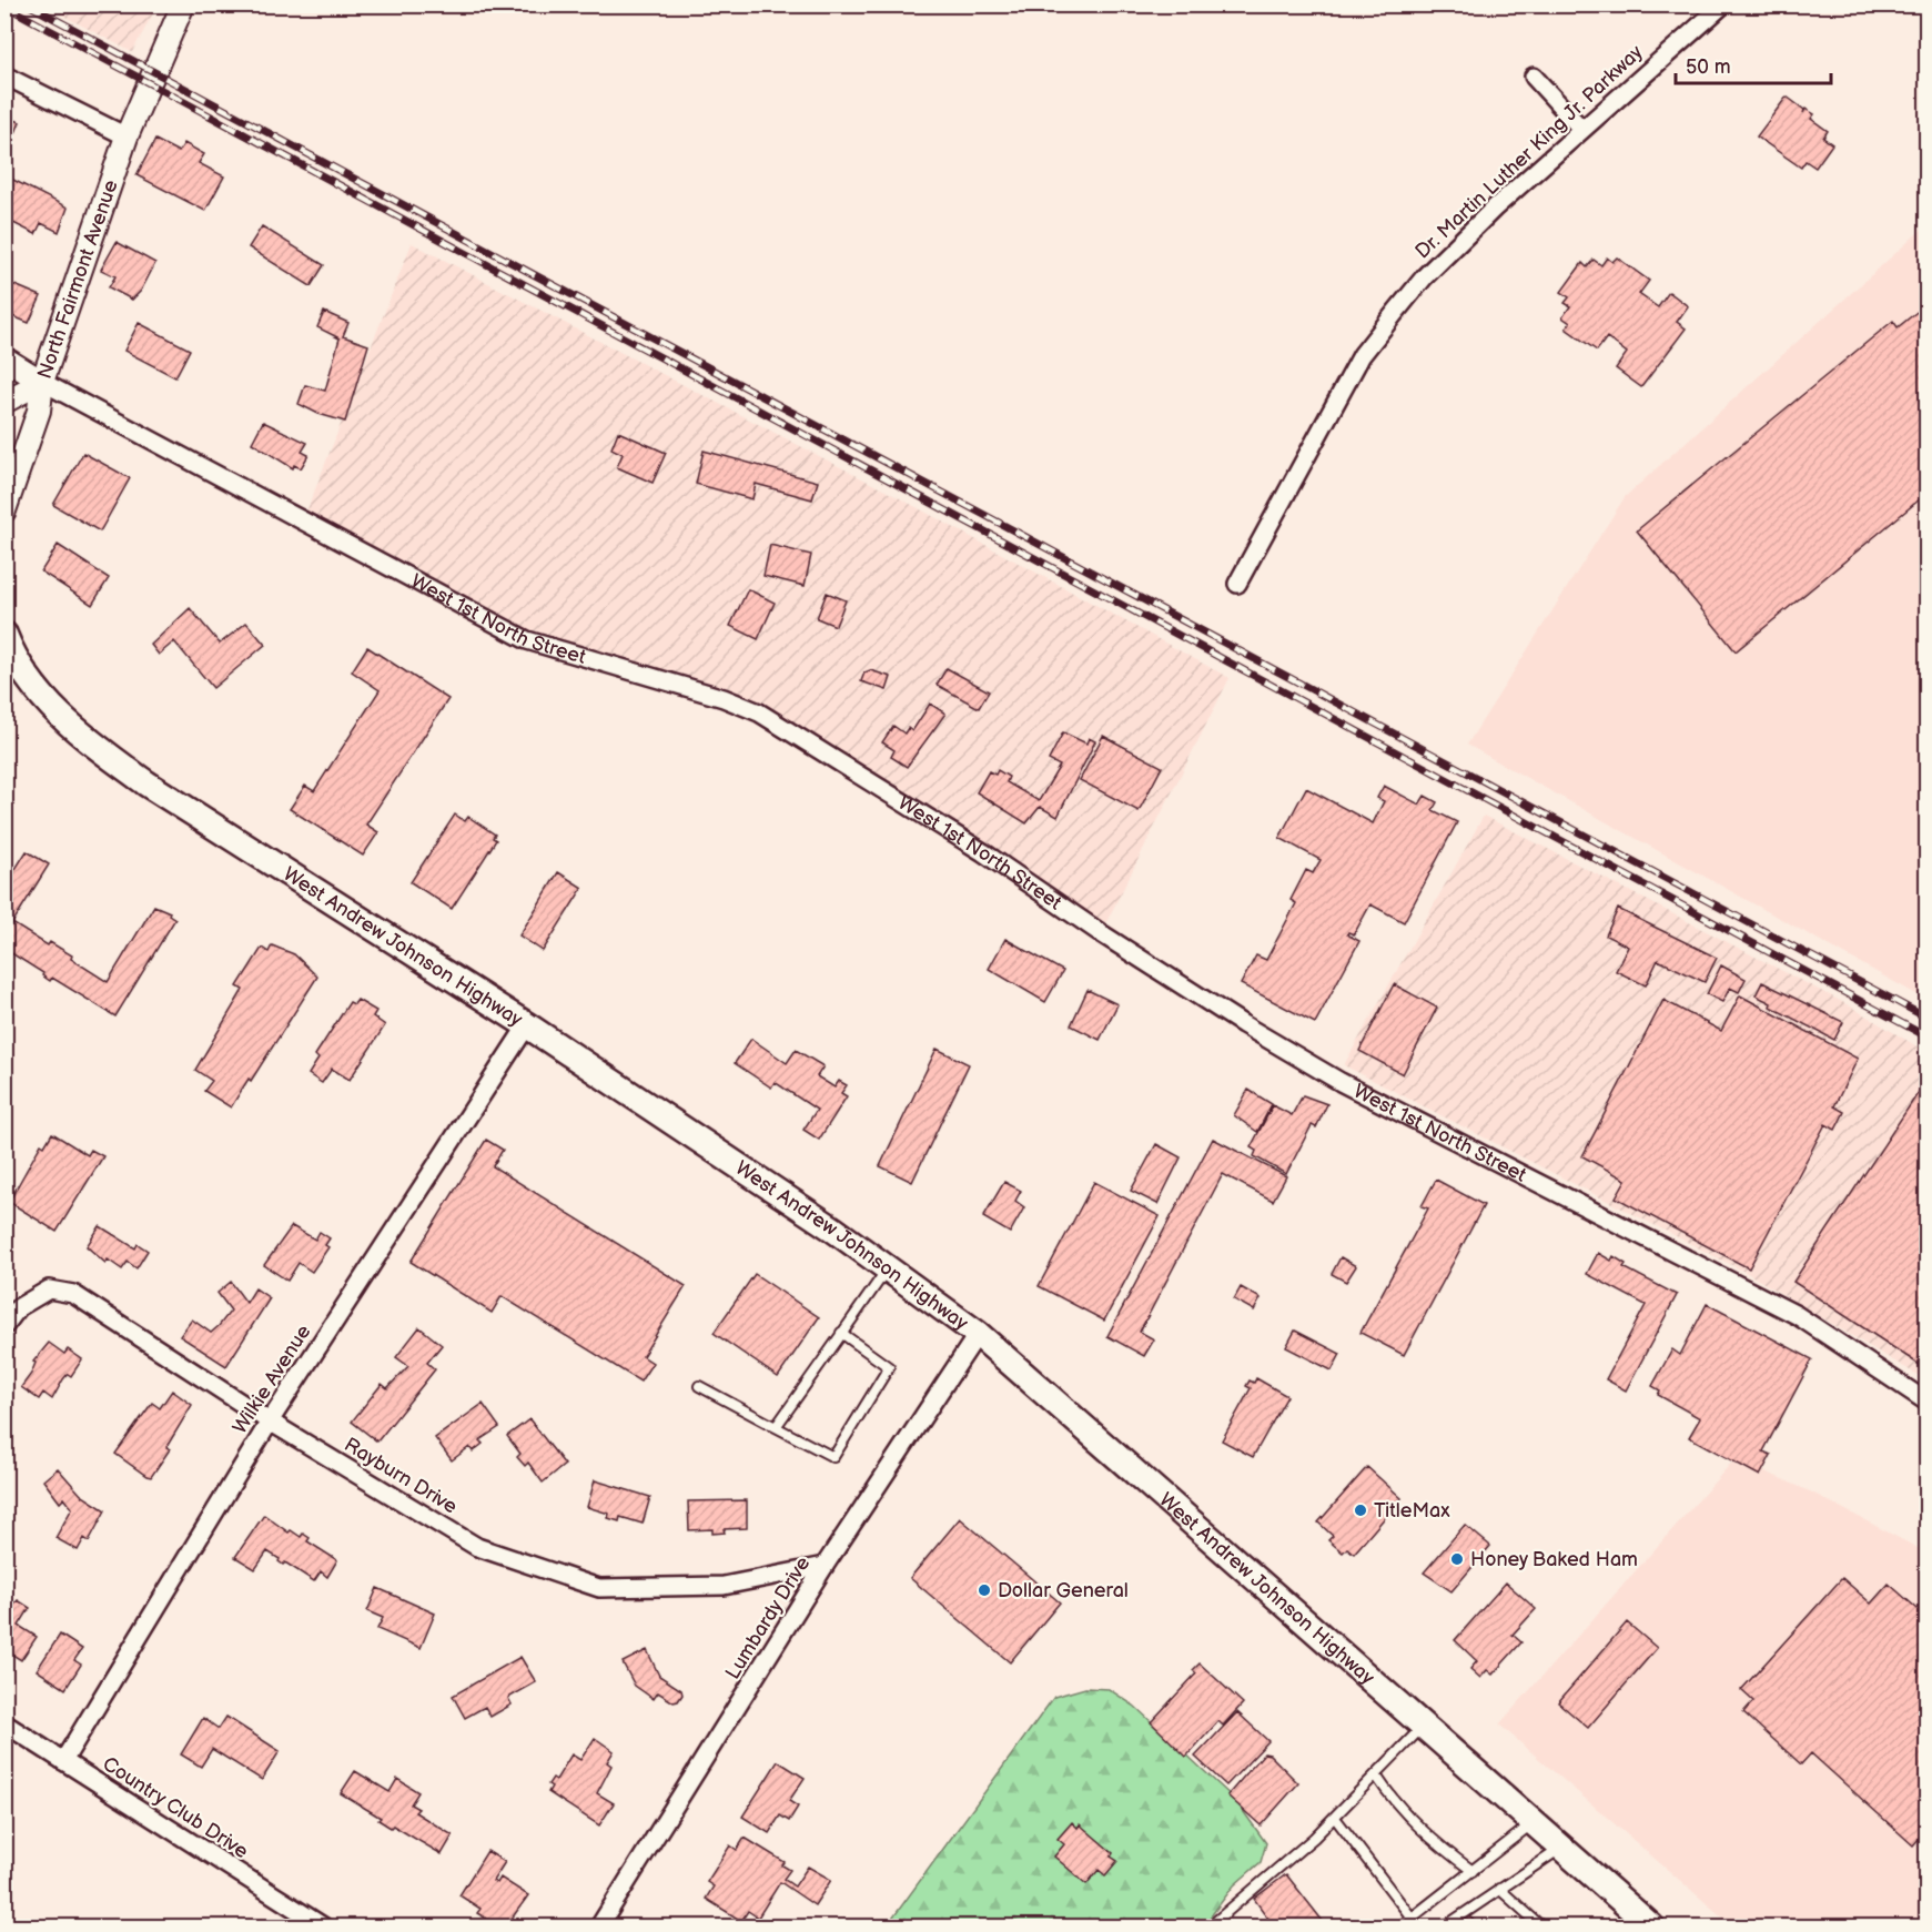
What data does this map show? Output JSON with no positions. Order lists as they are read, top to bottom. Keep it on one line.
{"streets":{"main road":["West Andrew Johnson Highway"],"street":["Dr. Martin Luther King Jr. Parkway","North Fairmont Avenue","West 1st North Street","Wilkie Avenue","Rayburn Drive","Lumbardy Drive","Country Club Drive"]},"crossings":[["North Fairmont Avenue","West 1st North Street"],["West Andrew Johnson Highway","Wilkie Avenue"],["West Andrew Johnson Highway","Lumbardy Drive"],["Wilkie Avenue","Rayburn Drive"],["Wilkie Avenue","Country Club Drive"],["Rayburn Drive","Lumbardy Drive"]],"places":["TitleMax","Honey Baked Ham","Dollar General"],"scale_bar":"50 m"}
